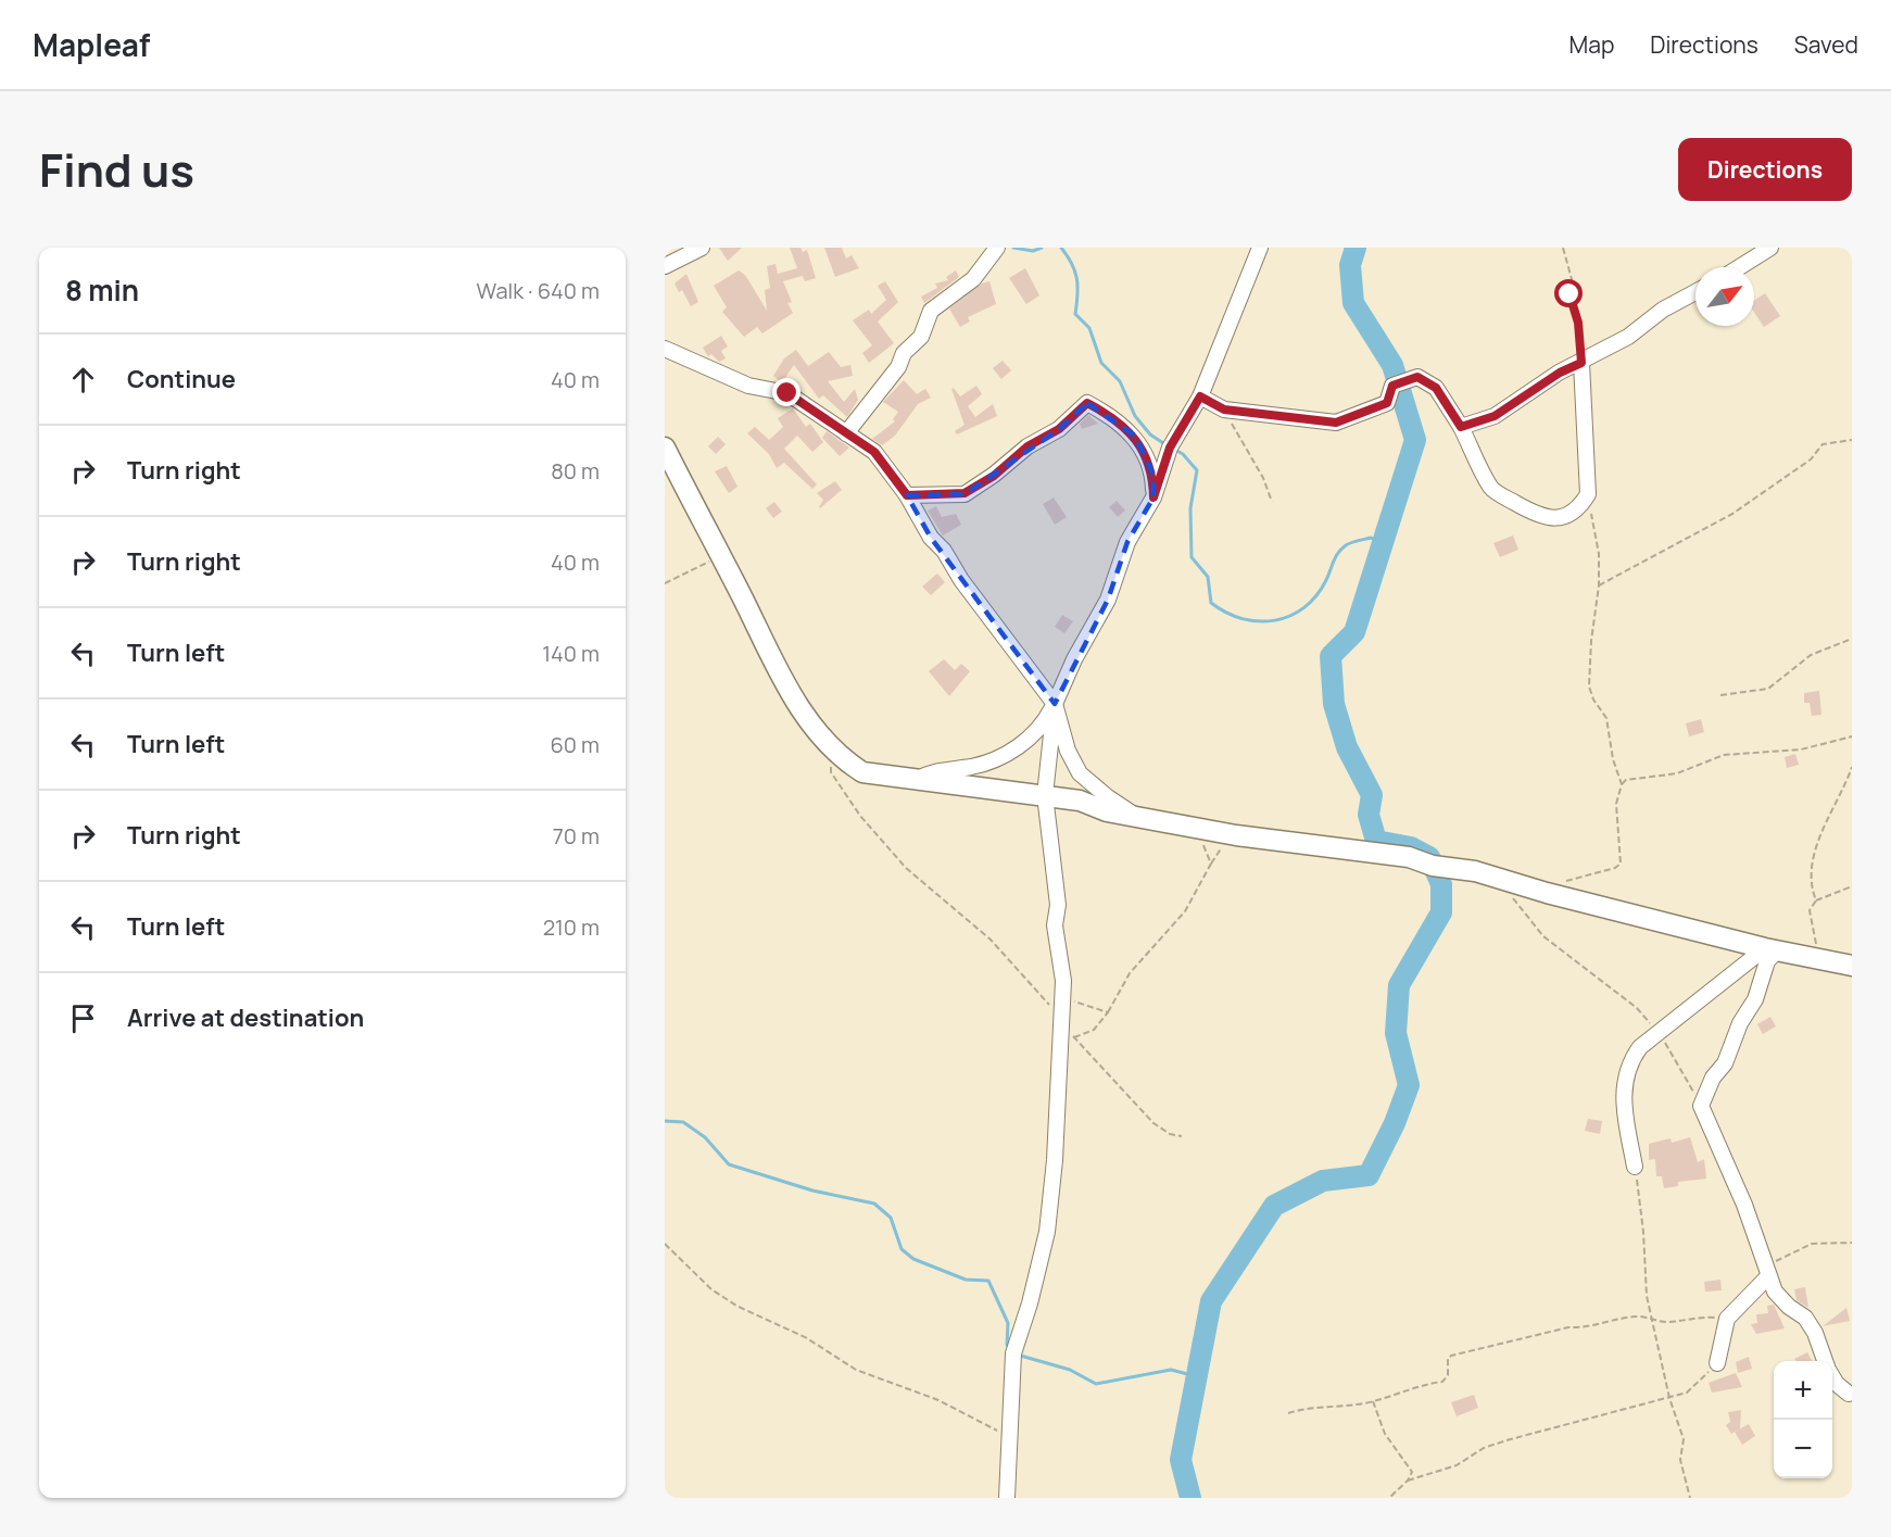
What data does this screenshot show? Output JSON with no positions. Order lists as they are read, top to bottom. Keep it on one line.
{"north":"top right","page":{"header":"Mapleaf","nav":["Map","Directions","Saved"],"title":"Find us","buttons":"Directions","heading":["8 min","Walk · 640 m"],"list":[["Continue","40 m"],["Turn right","80 m"],["Turn right","40 m"],["Turn left","140 m"],["Turn left","60 m"],["Turn right","70 m"],["Turn left","210 m"],"Arrive at destination"],"map_buttons":["+","−"]}}
